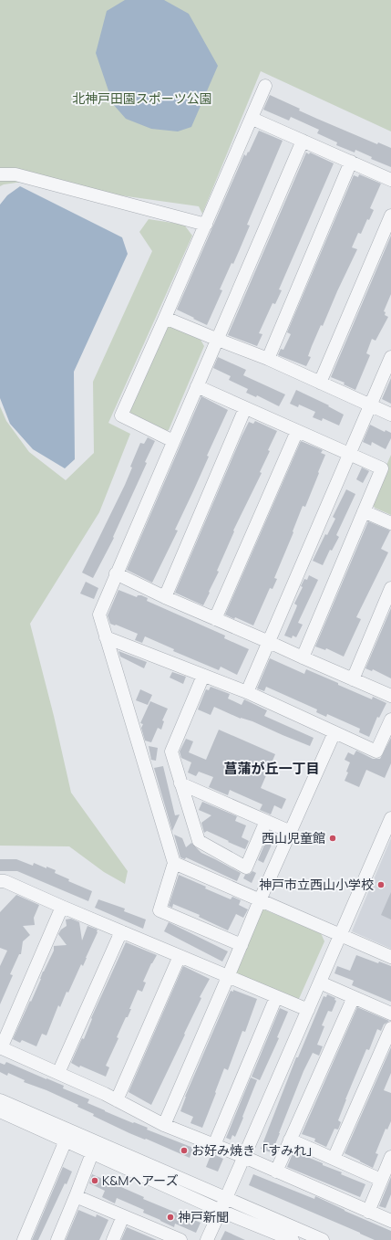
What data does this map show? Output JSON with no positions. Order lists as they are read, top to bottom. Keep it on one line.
{"districts":["菖蒲が丘一丁目"],"parks":["北神戸田園スポーツ公園"],"places":["西山児童館","神戸市立西山小学校","お好み焼き「すみれ」","K&Mヘアーズ","神戸新聞"]}
